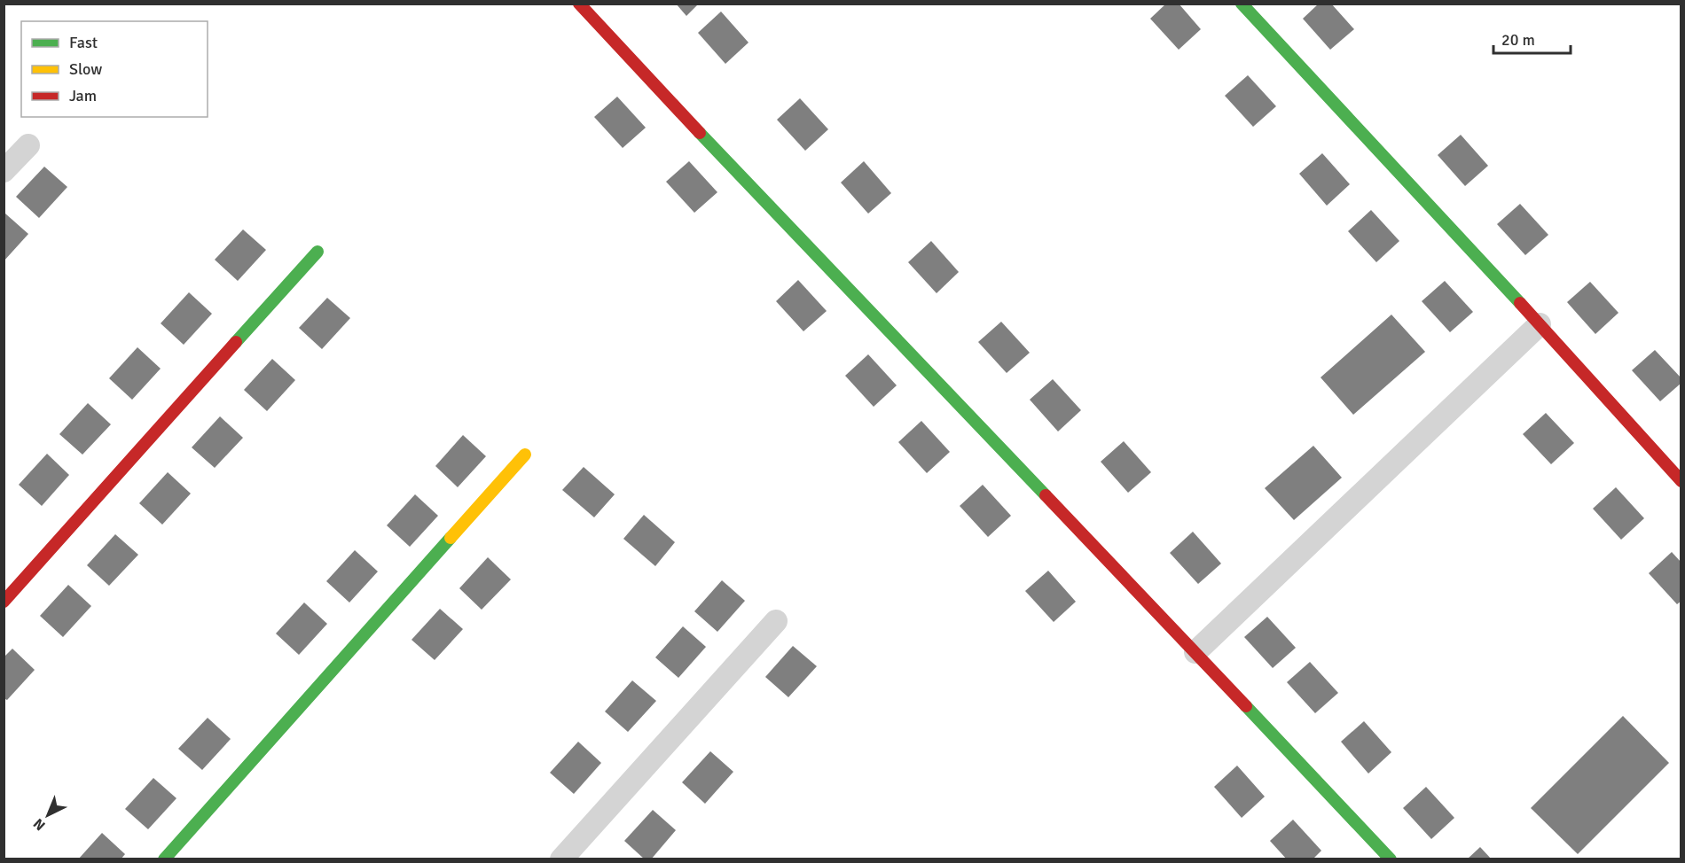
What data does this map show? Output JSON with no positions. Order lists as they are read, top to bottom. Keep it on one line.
{"legend":["Fast","Slow","Jam"],"scale_bar":"20 m","north":"bottom left"}
